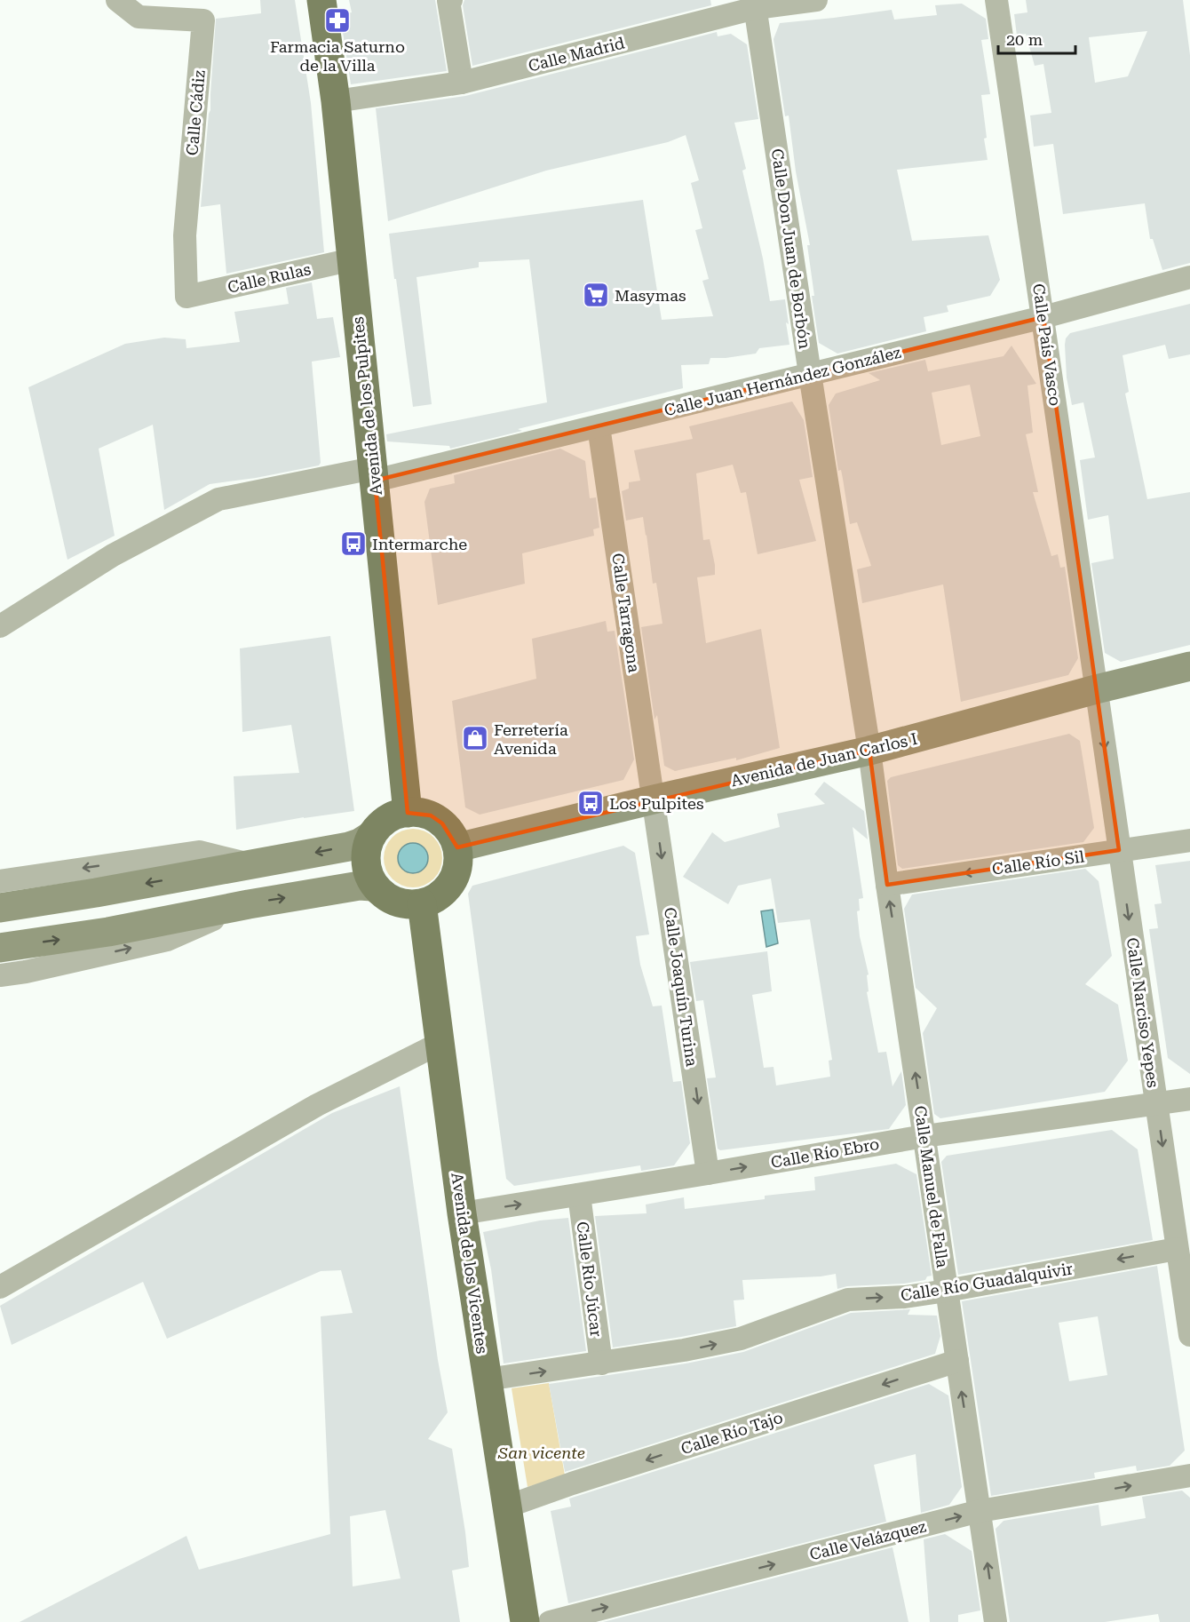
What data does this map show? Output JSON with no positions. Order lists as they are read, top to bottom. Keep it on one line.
{"streets":{"main road":["Avenida de los Pulpites","Avenida de Juan Carlos I","Avenida de los Vicentes"],"street":["Calle Madrid","Calle Cádiz","Calle Don Juan de Borbón","Calle Rulas","Calle País Vasco","Calle Juan Hernández González","Calle Tarragona","Calle Río Sil","Calle Joaquín Turina","Calle Narciso Yepes","Calle Río Ebro","Calle Manuel de Falla","Calle Río Júcar","Calle Río Guadalquivir","Calle Río Tajo","Calle Velázquez"]},"crossings":[["Calle Madrid","Calle Don Juan de Borbón"],["Calle Madrid","Avenida de los Pulpites"],["Calle Cádiz","Calle Rulas"],["Calle Don Juan de Borbón","Calle Juan Hernández González"],["Calle Don Juan de Borbón","Avenida de Juan Carlos I"],["Calle Don Juan de Borbón","Calle Manuel de Falla"],["Calle Rulas","Avenida de los Pulpites"],["Calle País Vasco","Calle Juan Hernández González"],["Calle País Vasco","Avenida de Juan Carlos I"],["Calle País Vasco","Calle Narciso Yepes"],["Calle Juan Hernández González","Avenida de los Pulpites"],["Calle Juan Hernández González","Calle Tarragona"],["Avenida de los Pulpites","Avenida de Juan Carlos I"],["Avenida de los Pulpites","Avenida de los Vicentes"],["Calle Tarragona","Avenida de Juan Carlos I"],["Calle Tarragona","Calle Joaquín Turina"],["Avenida de Juan Carlos I","Calle Joaquín Turina"],["Avenida de Juan Carlos I","Calle Narciso Yepes"],["Avenida de Juan Carlos I","Calle Manuel de Falla"],["Avenida de Juan Carlos I","Avenida de los Vicentes"],["Calle Río Sil","Calle Narciso Yepes"],["Calle Río Sil","Calle Manuel de Falla"],["Calle Joaquín Turina","Calle Río Ebro"],["Calle Narciso Yepes","Calle Río Ebro"],["Calle Narciso Yepes","Calle Río Guadalquivir"],["Calle Río Ebro","Calle Manuel de Falla"],["Calle Río Ebro","Avenida de los Vicentes"],["Calle Río Ebro","Calle Río Júcar"],["Calle Manuel de Falla","Calle Río Guadalquivir"],["Calle Manuel de Falla","Calle Río Tajo"],["Calle Manuel de Falla","Calle Velázquez"],["Avenida de los Vicentes","Calle Río Guadalquivir"],["Avenida de los Vicentes","Calle Río Tajo"],["Calle Río Júcar","Calle Río Guadalquivir"]],"one_way":["Calle Río Sil","Calle Joaquín Turina","Calle Narciso Yepes","Calle Río Ebro","Calle Manuel de Falla","Calle Río Tajo","Calle Velázquez"],"parks":["San vicente"],"places":{"pharmacy":["Farmacia Saturno de la Villa"],"supermarket":["Masymas"],"bus stop":["Intermarche","Los Pulpites"],"shop":["Ferretería Avenida"]},"scale_bar":"20 m"}
